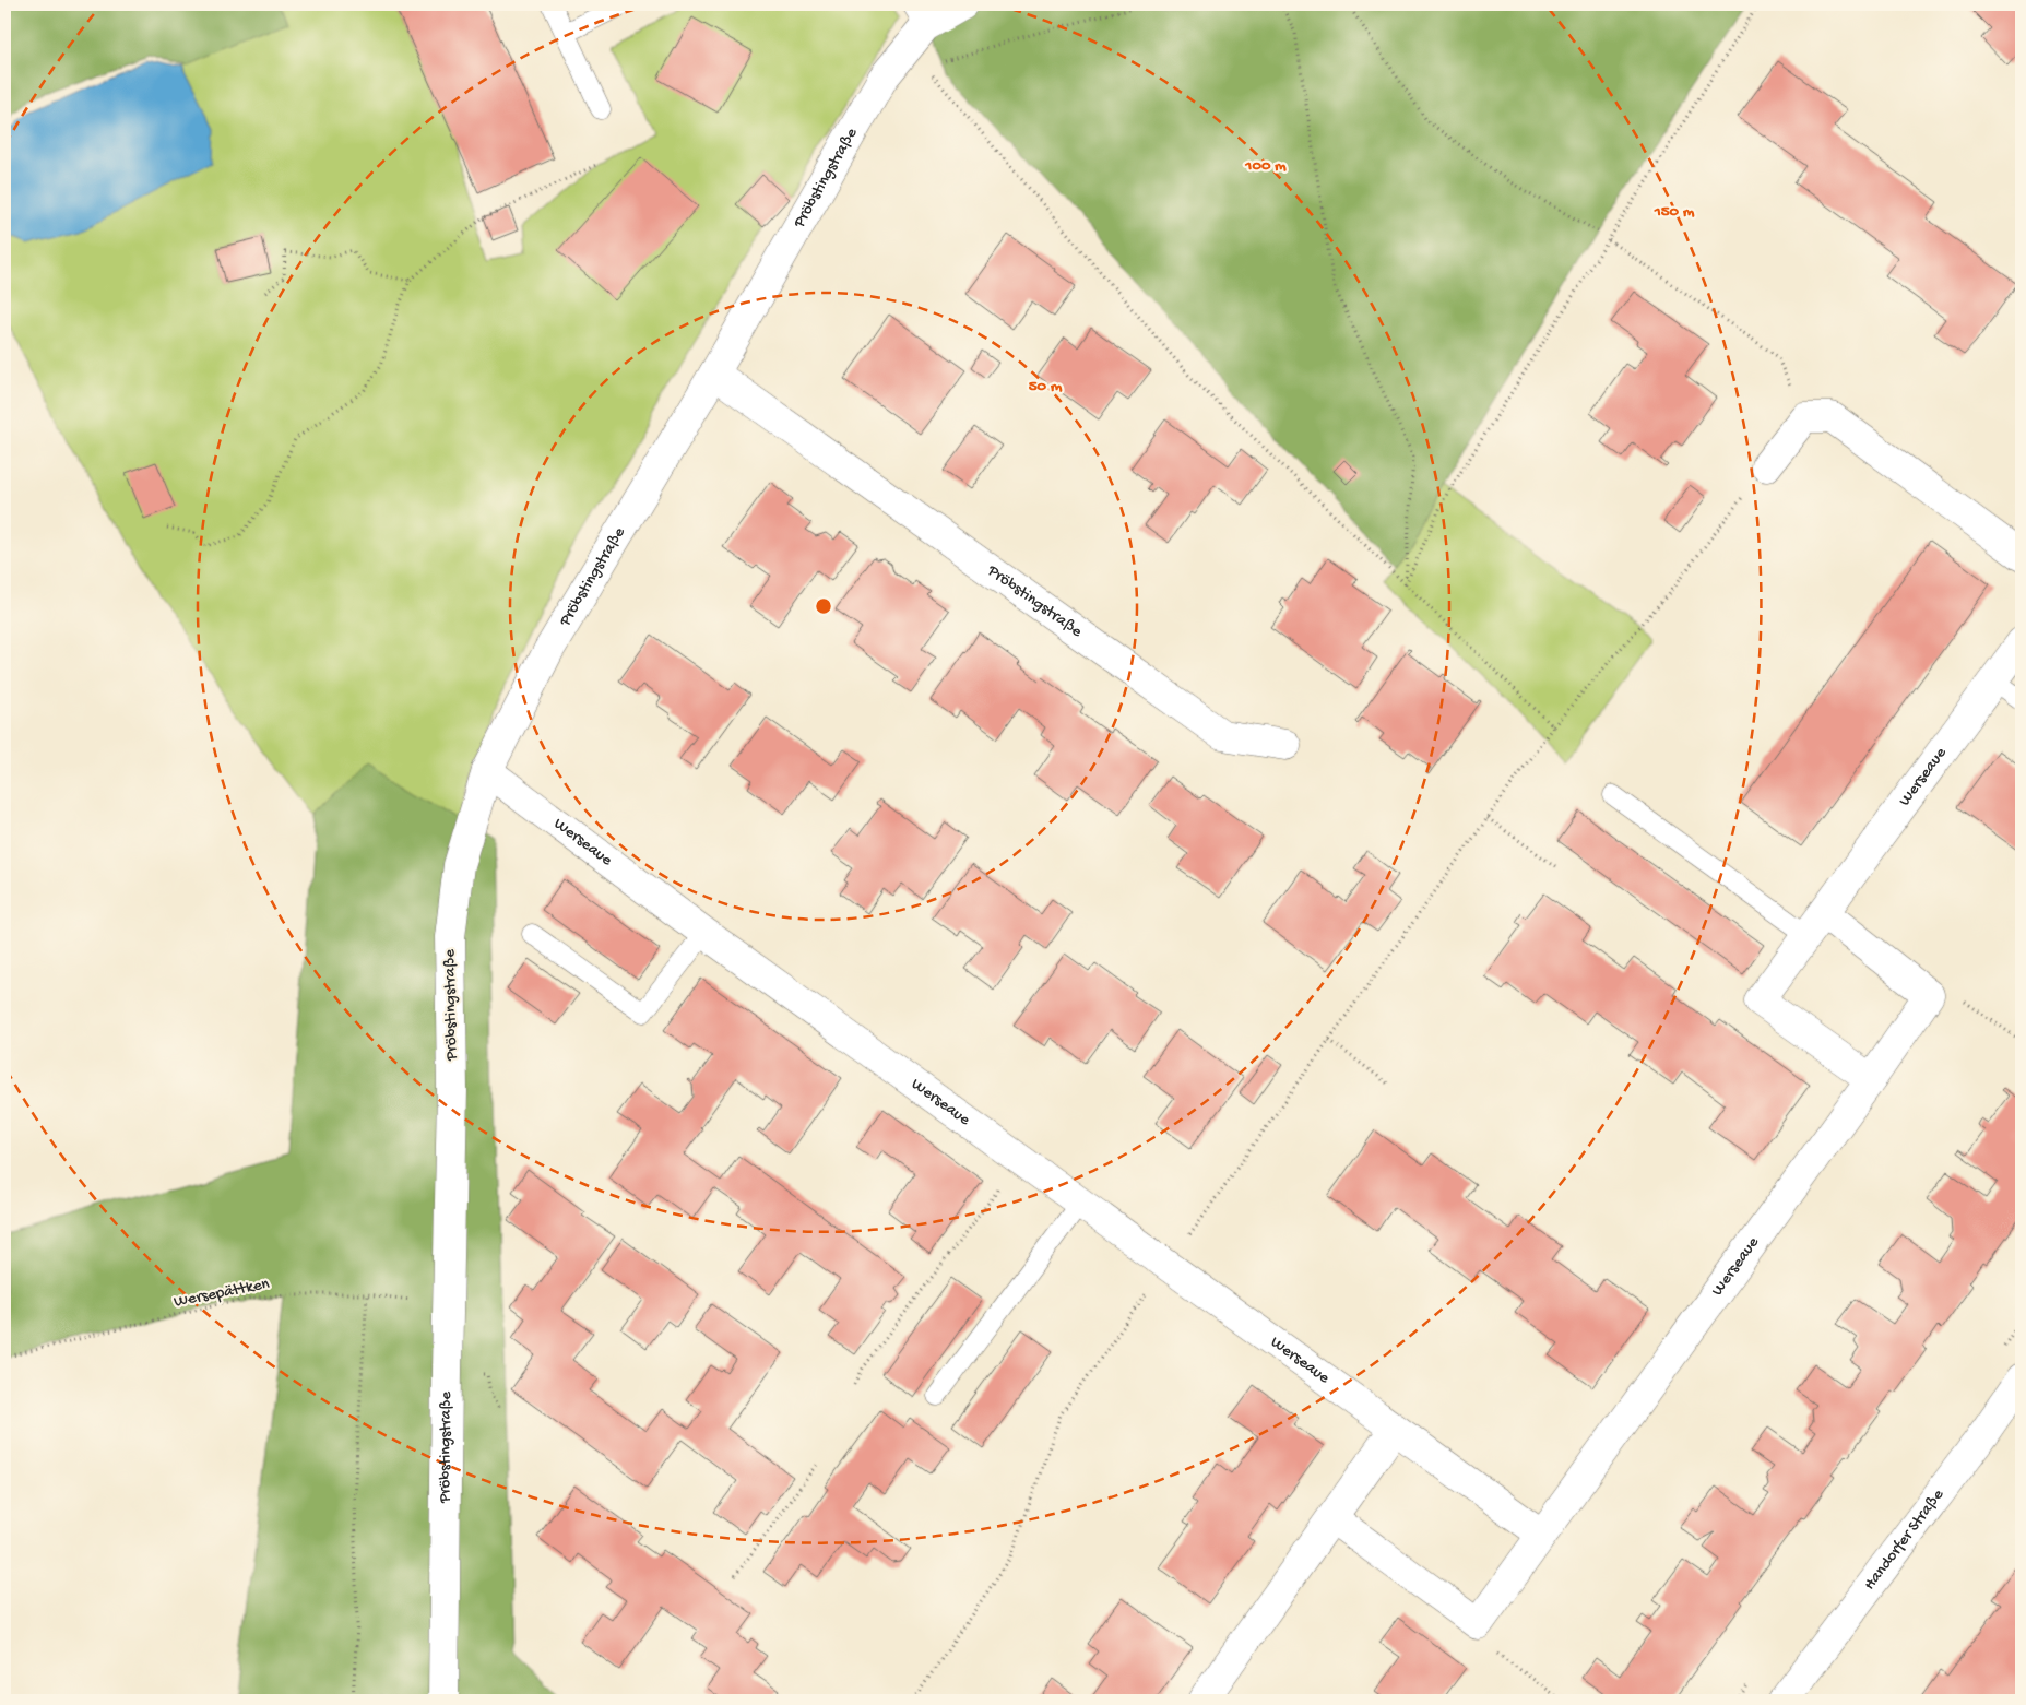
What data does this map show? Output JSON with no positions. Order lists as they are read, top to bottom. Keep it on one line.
{"streets":{"street":["Pröbstingstraße","Werseaue","Handorfer Straße"],"path":["Wersepättken"]},"crossings":[["Pröbstingstraße","Werseaue"],["Pröbstingstraße","Wersepättken"]],"rings":["100 m","150 m","50 m"]}
